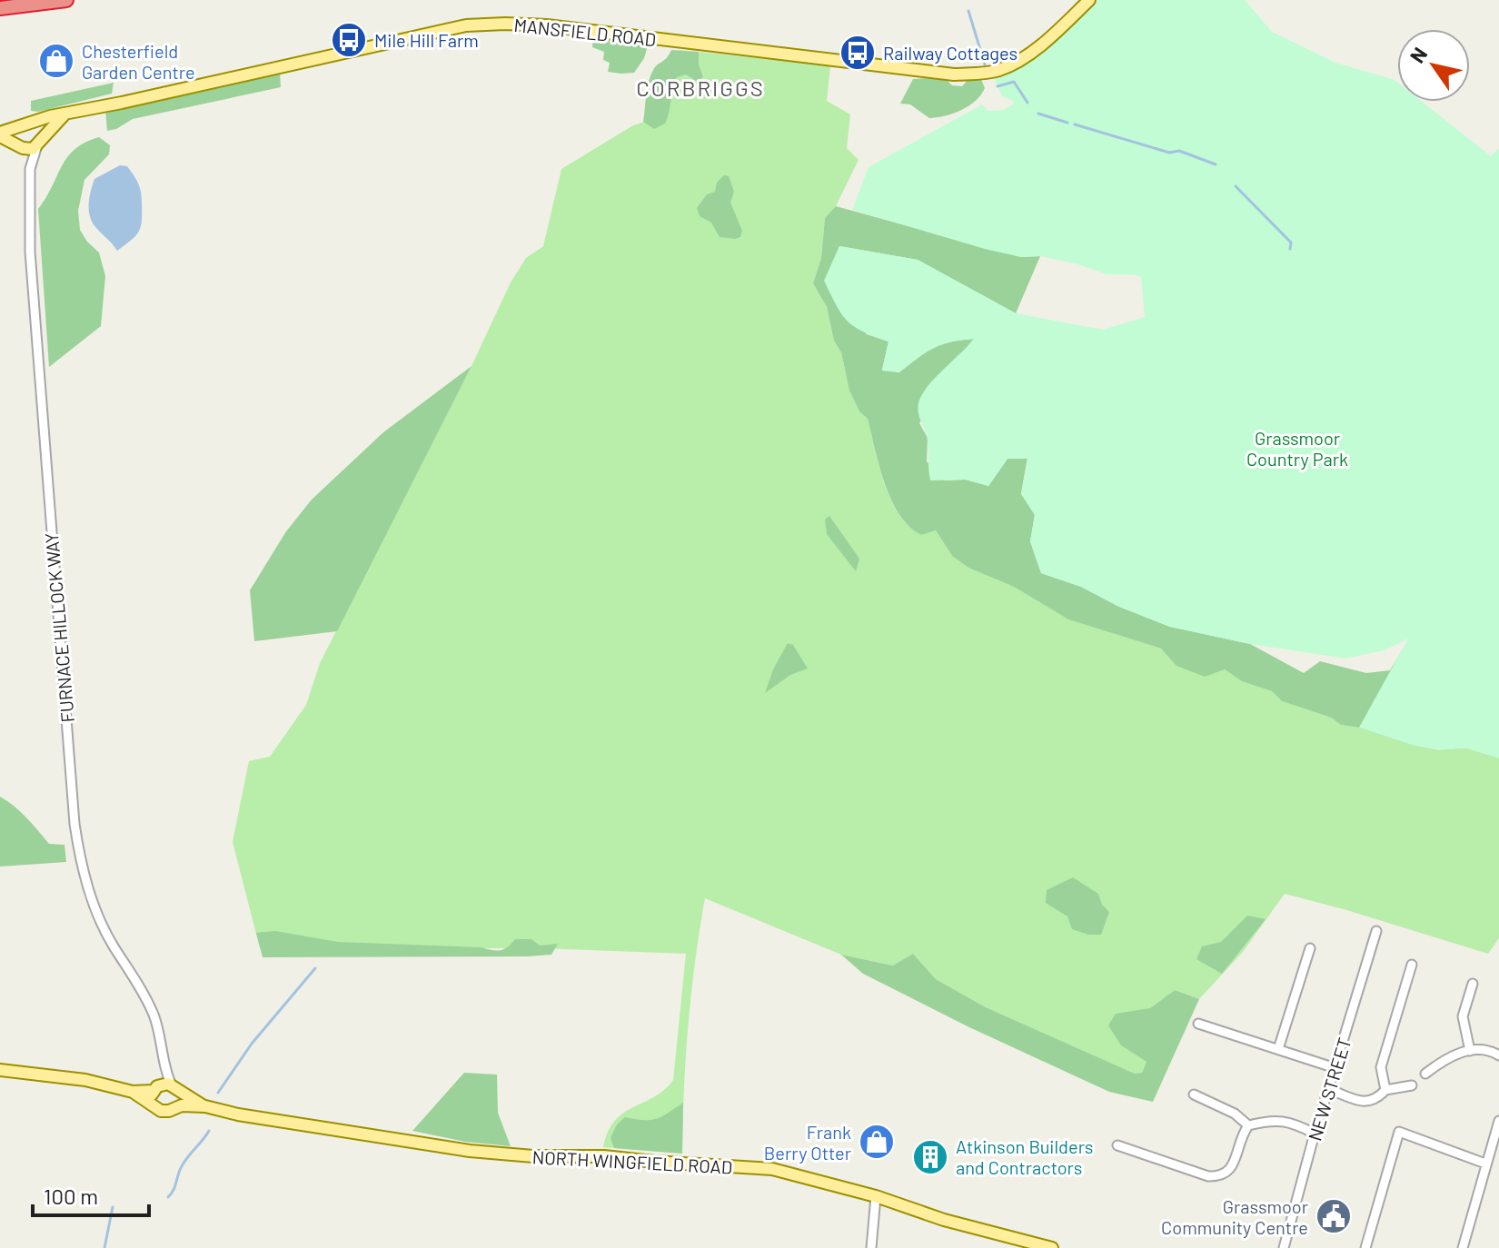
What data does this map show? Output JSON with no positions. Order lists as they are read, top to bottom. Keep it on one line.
{"streets":{"main road":["MANSFIELD ROAD","NORTH WINGFIELD ROAD"],"street":["FURNACE HILLOCK WAY","NEW STREET"]},"crossings":[["MANSFIELD ROAD","FURNACE HILLOCK WAY"],["FURNACE HILLOCK WAY","NORTH WINGFIELD ROAD"]],"districts":["CORBRIGGS"],"parks":["Grassmoor Country Park"],"places":{"bus stop":["Mile Hill Farm","Railway Cottages"],"shop":["Chesterfield Garden Centre","Frank Berry Otter"],"building":["Atkinson Builders and Contractors"],"public building":["Grassmoor Community Centre"]},"scale_bar":"100 m","north":"top left"}
